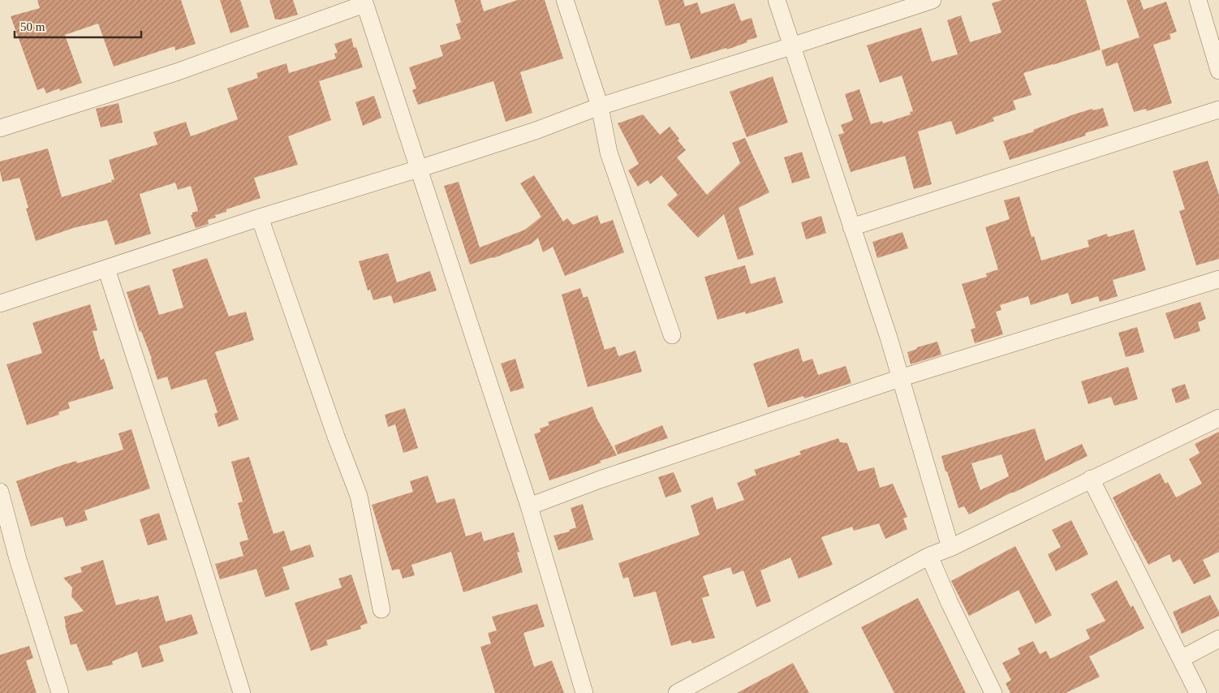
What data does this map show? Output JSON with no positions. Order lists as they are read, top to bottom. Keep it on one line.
{"scale_bar":"50 m"}
